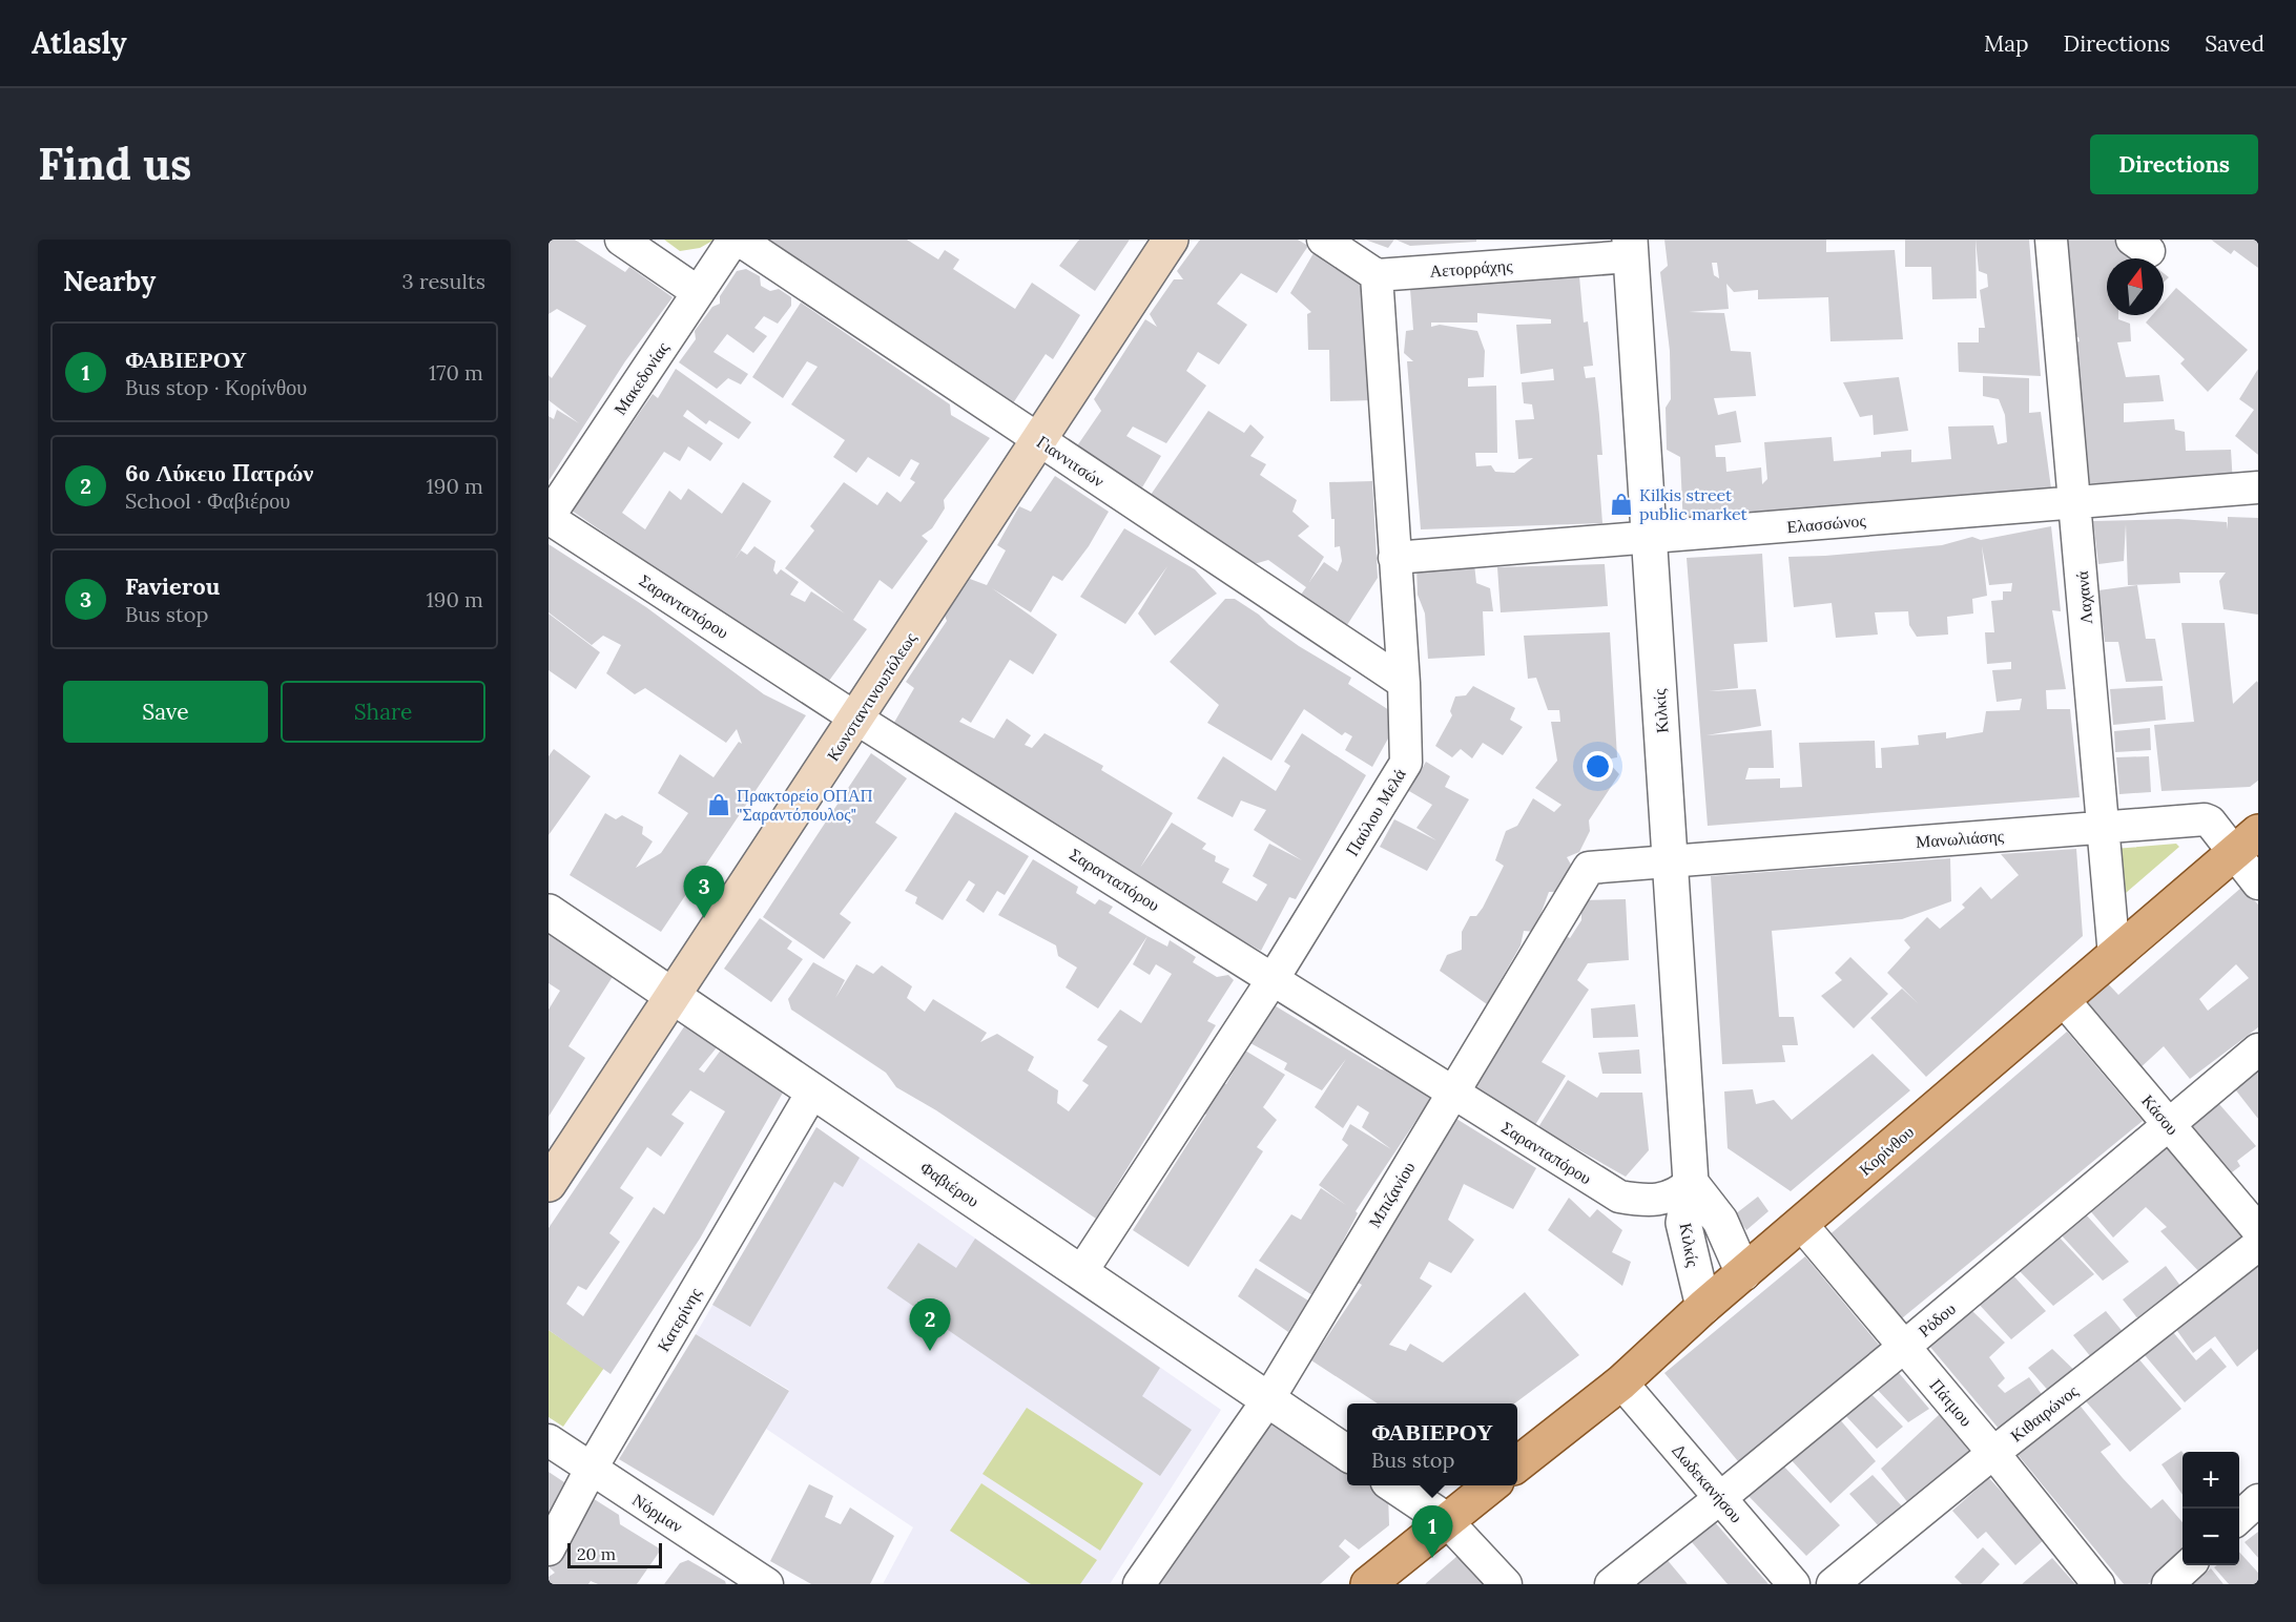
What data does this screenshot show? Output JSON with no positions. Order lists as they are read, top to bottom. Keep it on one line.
{"streets":{"main road":["Κωνσταντινουπόλεως","Κορίνθου"],"street":["Αετορράχης","Μακεδονίας","Γιαννιτσών","Ελασσώνος","Λαχανά","Σαρανταπόρου","Κιλκίς","Παύλου Μελά","Μανωλιάσης","Κάσου","Φαβιέρου","Μπιζανίου","Κατερίνης","Ρόδου","Πάτμου","Κιθαιρώνος","Δωδεκανήσου","Νόρμαν"]},"crossings":[["Αετορράχης","Κιλκίς"],["Αετορράχης","Παύλου Μελά"],["Μακεδονίας","Σαρανταπόρου"],["Γιαννιτσών","Κωνσταντινουπόλεως"],["Γιαννιτσών","Παύλου Μελά"],["Ελασσώνος","Λαχανά"],["Ελασσώνος","Κιλκίς"],["Ελασσώνος","Παύλου Μελά"],["Λαχανά","Μανωλιάσης"],["Λαχανά","Κορίνθου"],["Σαρανταπόρου","Κωνσταντινουπόλεως"],["Σαρανταπόρου","Κιλκίς"],["Σαρανταπόρου","Παύλου Μελά"],["Σαρανταπόρου","Μπιζανίου"],["Κωνσταντινουπόλεως","Φαβιέρου"],["Κιλκίς","Μανωλιάσης"],["Κιλκίς","Κορίνθου"],["Κιλκίς","Μπιζανίου"],["Παύλου Μελά","Φαβιέρου"],["Μανωλιάσης","Κορίνθου"],["Μανωλιάσης","Μπιζανίου"],["Κάσου","Κορίνθου"],["Κάσου","Ρόδου"],["Κορίνθου","Πάτμου"],["Κορίνθου","Δωδεκανήσου"],["Φαβιέρου","Μπιζανίου"],["Φαβιέρου","Κατερίνης"],["Κατερίνης","Νόρμαν"],["Ρόδου","Πάτμου"],["Ρόδου","Δωδεκανήσου"],["Πάτμου","Κιθαιρώνος"]],"places":{"shop":["Kilkis street public market","Πρακτορείο ΟΠΑΠ \"Σαραντόπουλος\""]},"scale_bar":"20 m","north":"top","page":{"header":"Atlasly","nav":["Map","Directions","Saved"],"buttons":["Directions",["Save","Share"]],"title":"Find us","heading":["Nearby","3 results"],"list":[{"mark":"1","name":"ΦΑΒΙΕΡΟΥ","note":"Bus stop · Κορίνθου","value":"170 m"},{"mark":"2","name":"6ο Λύκειο Πατρών","note":"School · Φαβιέρου","value":"190 m"},{"mark":"3","name":"Favierou","note":"Bus stop","value":"190 m"}],"pins":["3","2","1"],"popup":["ΦΑΒΙΕΡΟΥ","Bus stop"],"map_buttons":["+","−"],"scale":"20 m"}}
